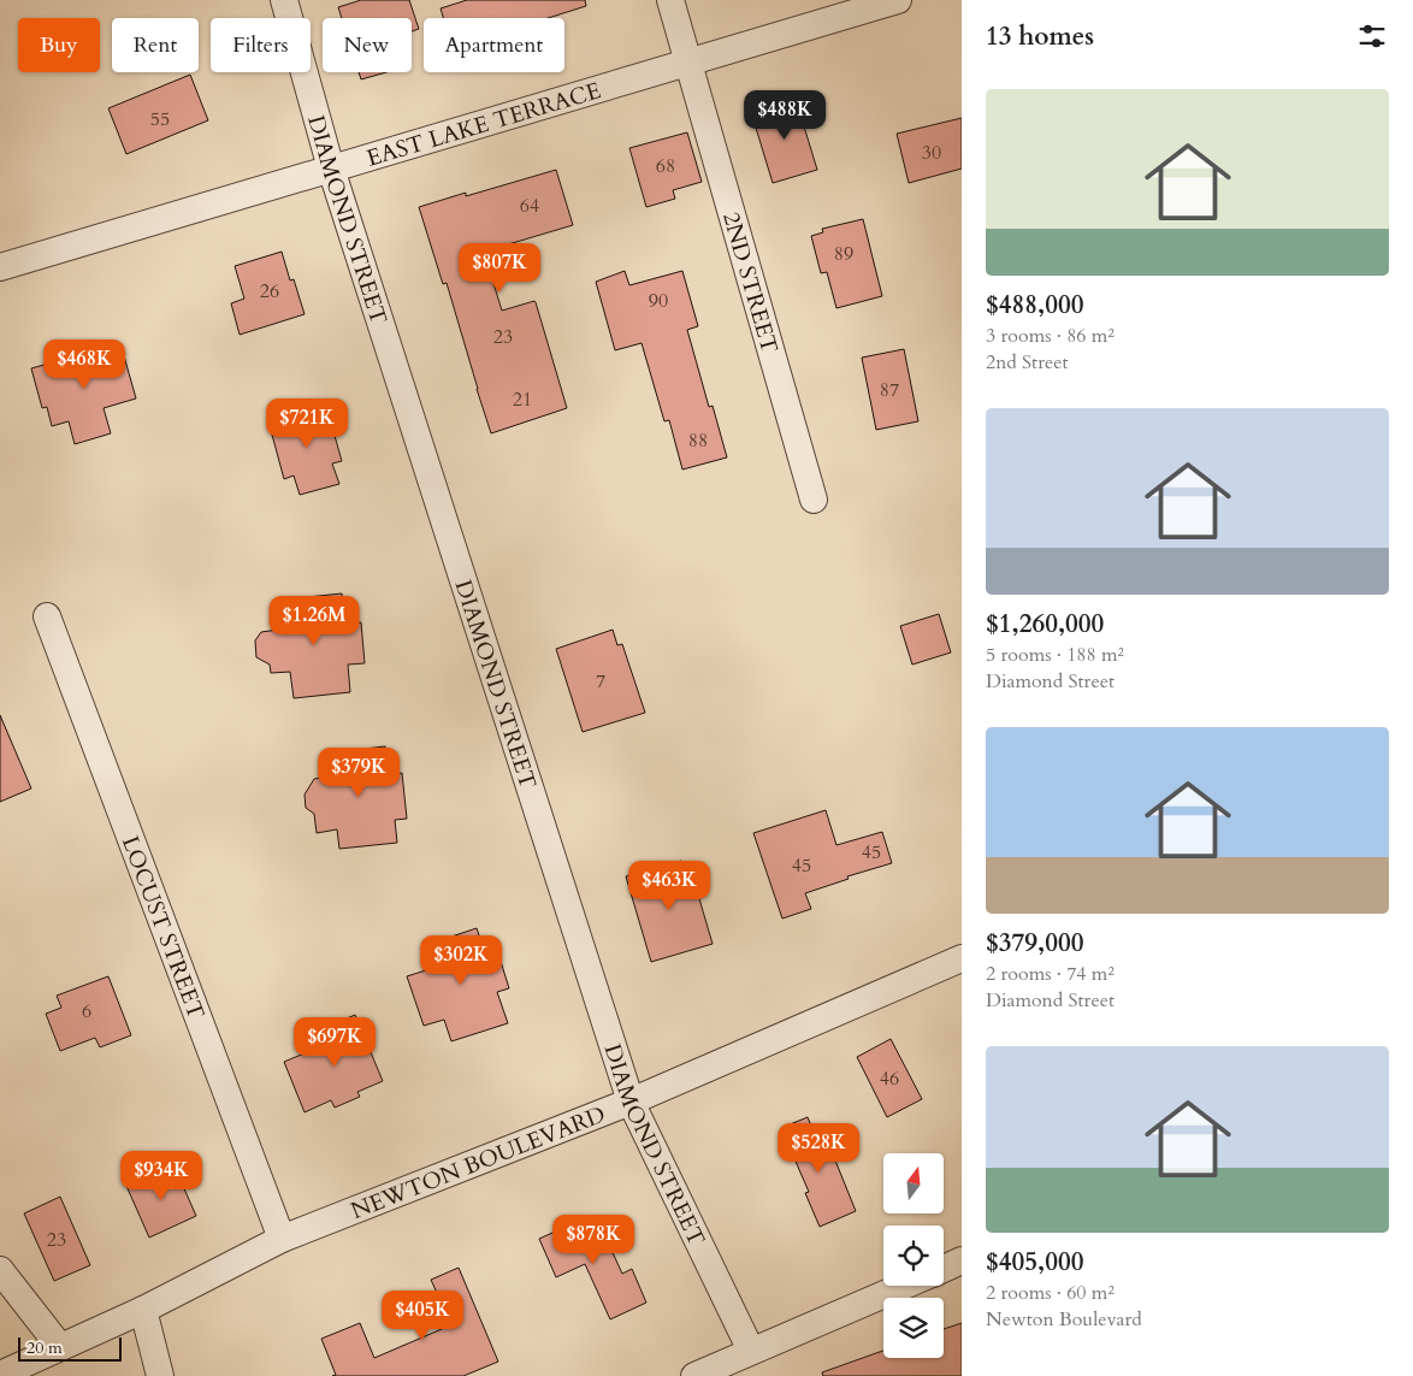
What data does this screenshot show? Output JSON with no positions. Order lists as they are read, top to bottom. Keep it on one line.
{"streets":{"street":["EAST LAKE TERRACE","DIAMOND STREET","2ND STREET","LOCUST STREET","NEWTON BOULEVARD"]},"crossings":[["EAST LAKE TERRACE","DIAMOND STREET"],["EAST LAKE TERRACE","2ND STREET"],["DIAMOND STREET","NEWTON BOULEVARD"],["LOCUST STREET","NEWTON BOULEVARD"]],"house_numbers":["55","30","68","64","89","26","90","23","87","21","88","7","45","45","6","46","23"],"scale_bar":"20 m","north":"top","page":{"heading":"13 homes","chip":["Buy","Rent","Filters","New","Apartment"],"list":[{"name":"$488,000","note":"3 rooms · 86 m² · 2nd Street"},{"name":"$1,260,000","note":"5 rooms · 188 m² · Diamond Street"},{"name":"$379,000","note":"2 rooms · 74 m² · Diamond Street"},{"name":"$405,000","note":"2 rooms · 60 m² · Newton Boulevard"}],"price":["$488K","$807K","$468K","$721K","$1.26M","$379K","$463K","$302K","$697K","$528K","$934K","$878K","$405K"],"scale":"20 m"}}
